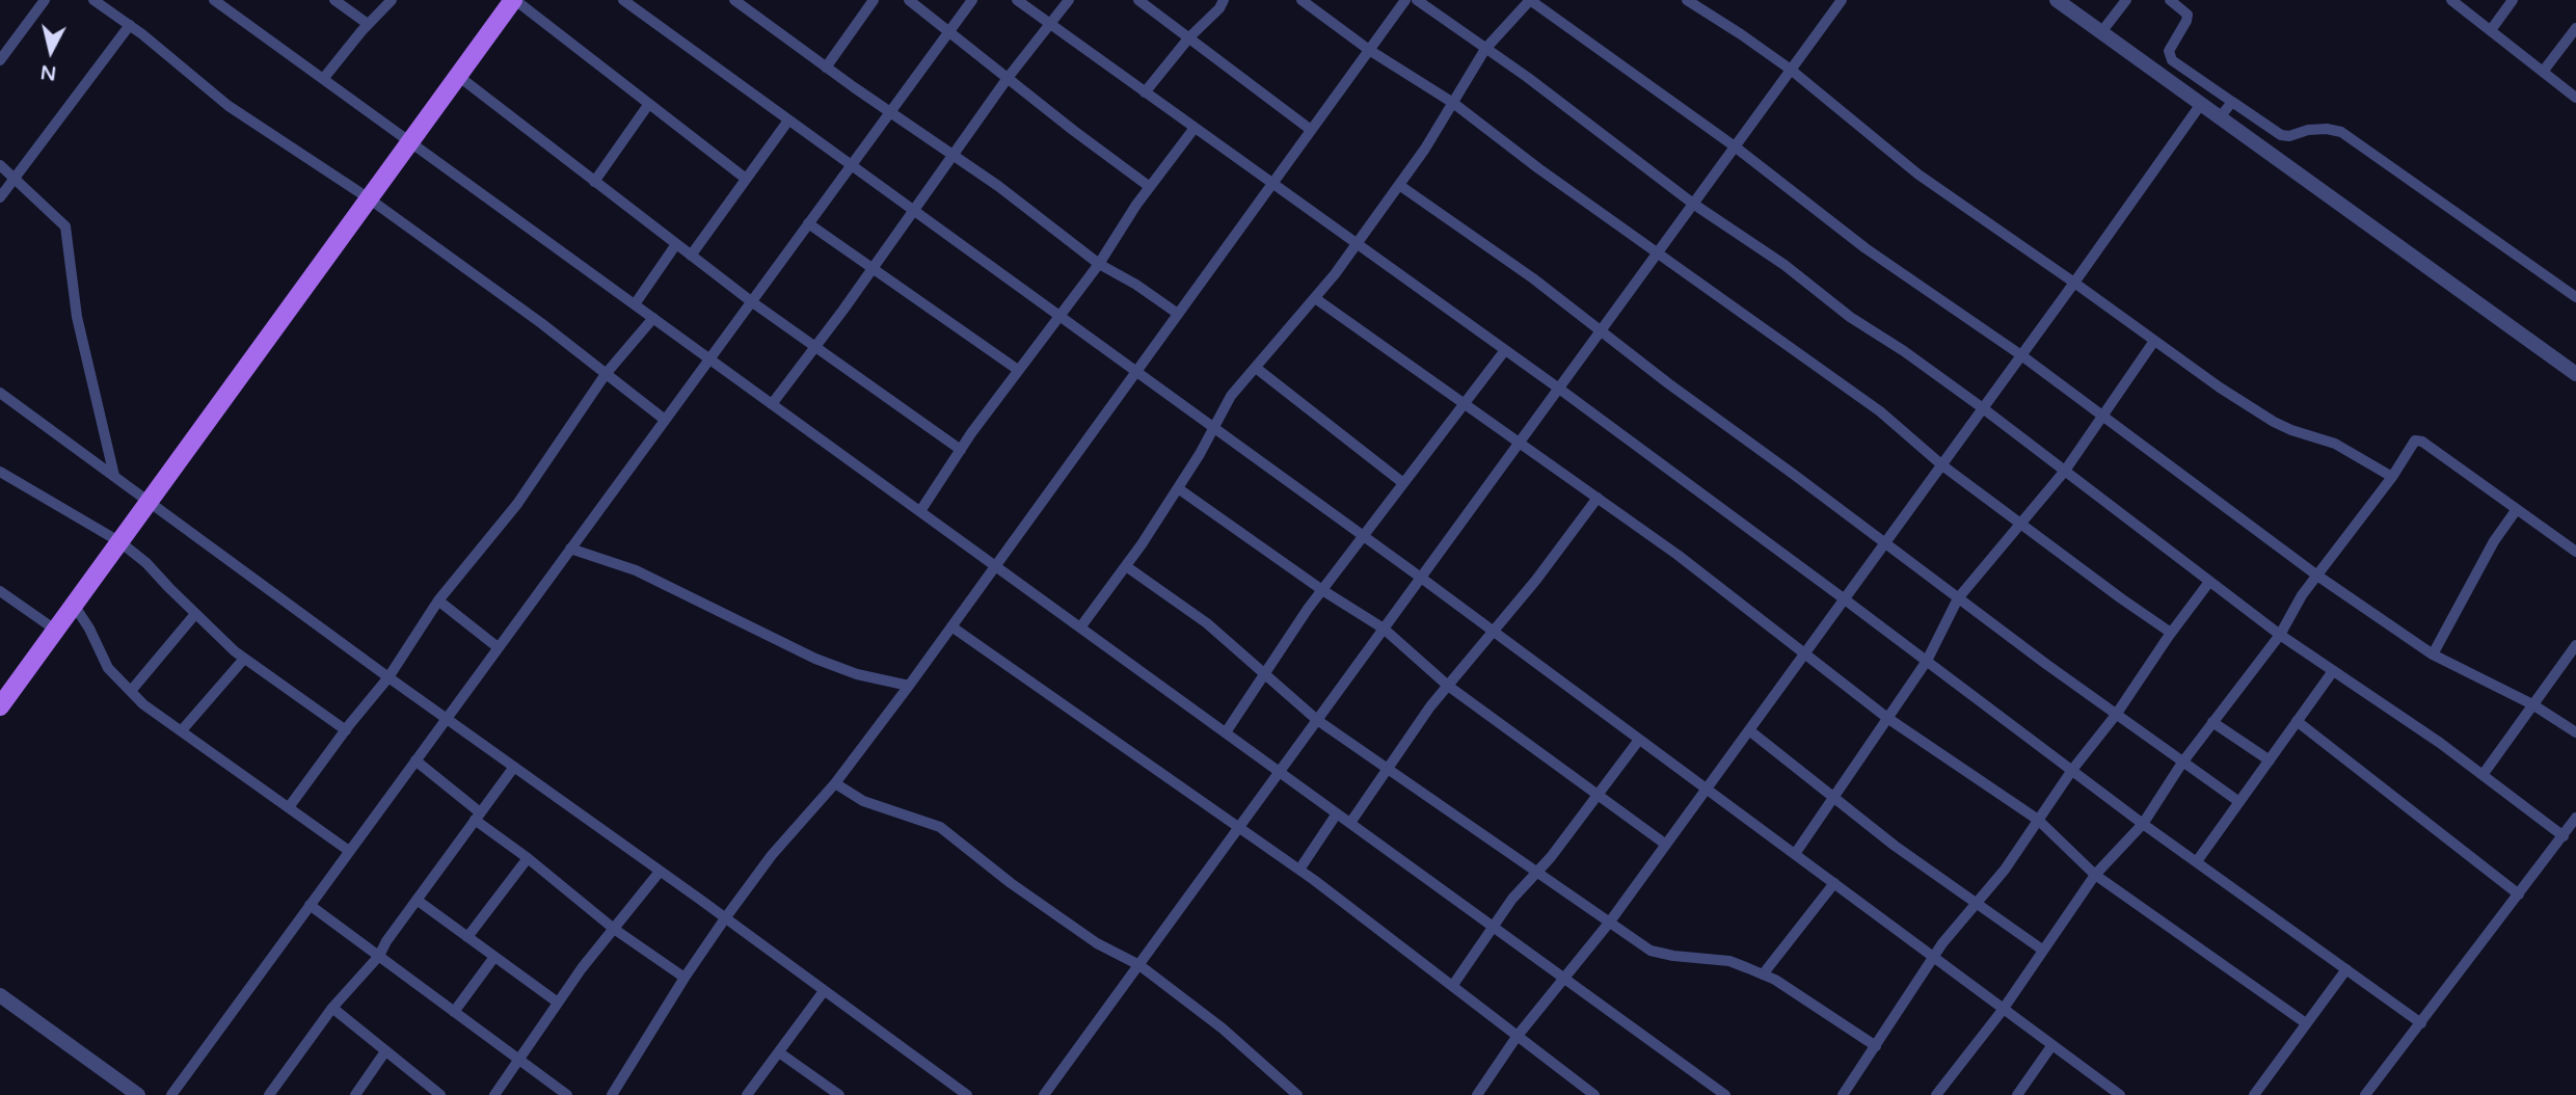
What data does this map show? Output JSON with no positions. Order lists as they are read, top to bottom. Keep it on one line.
{"north":"bottom"}
